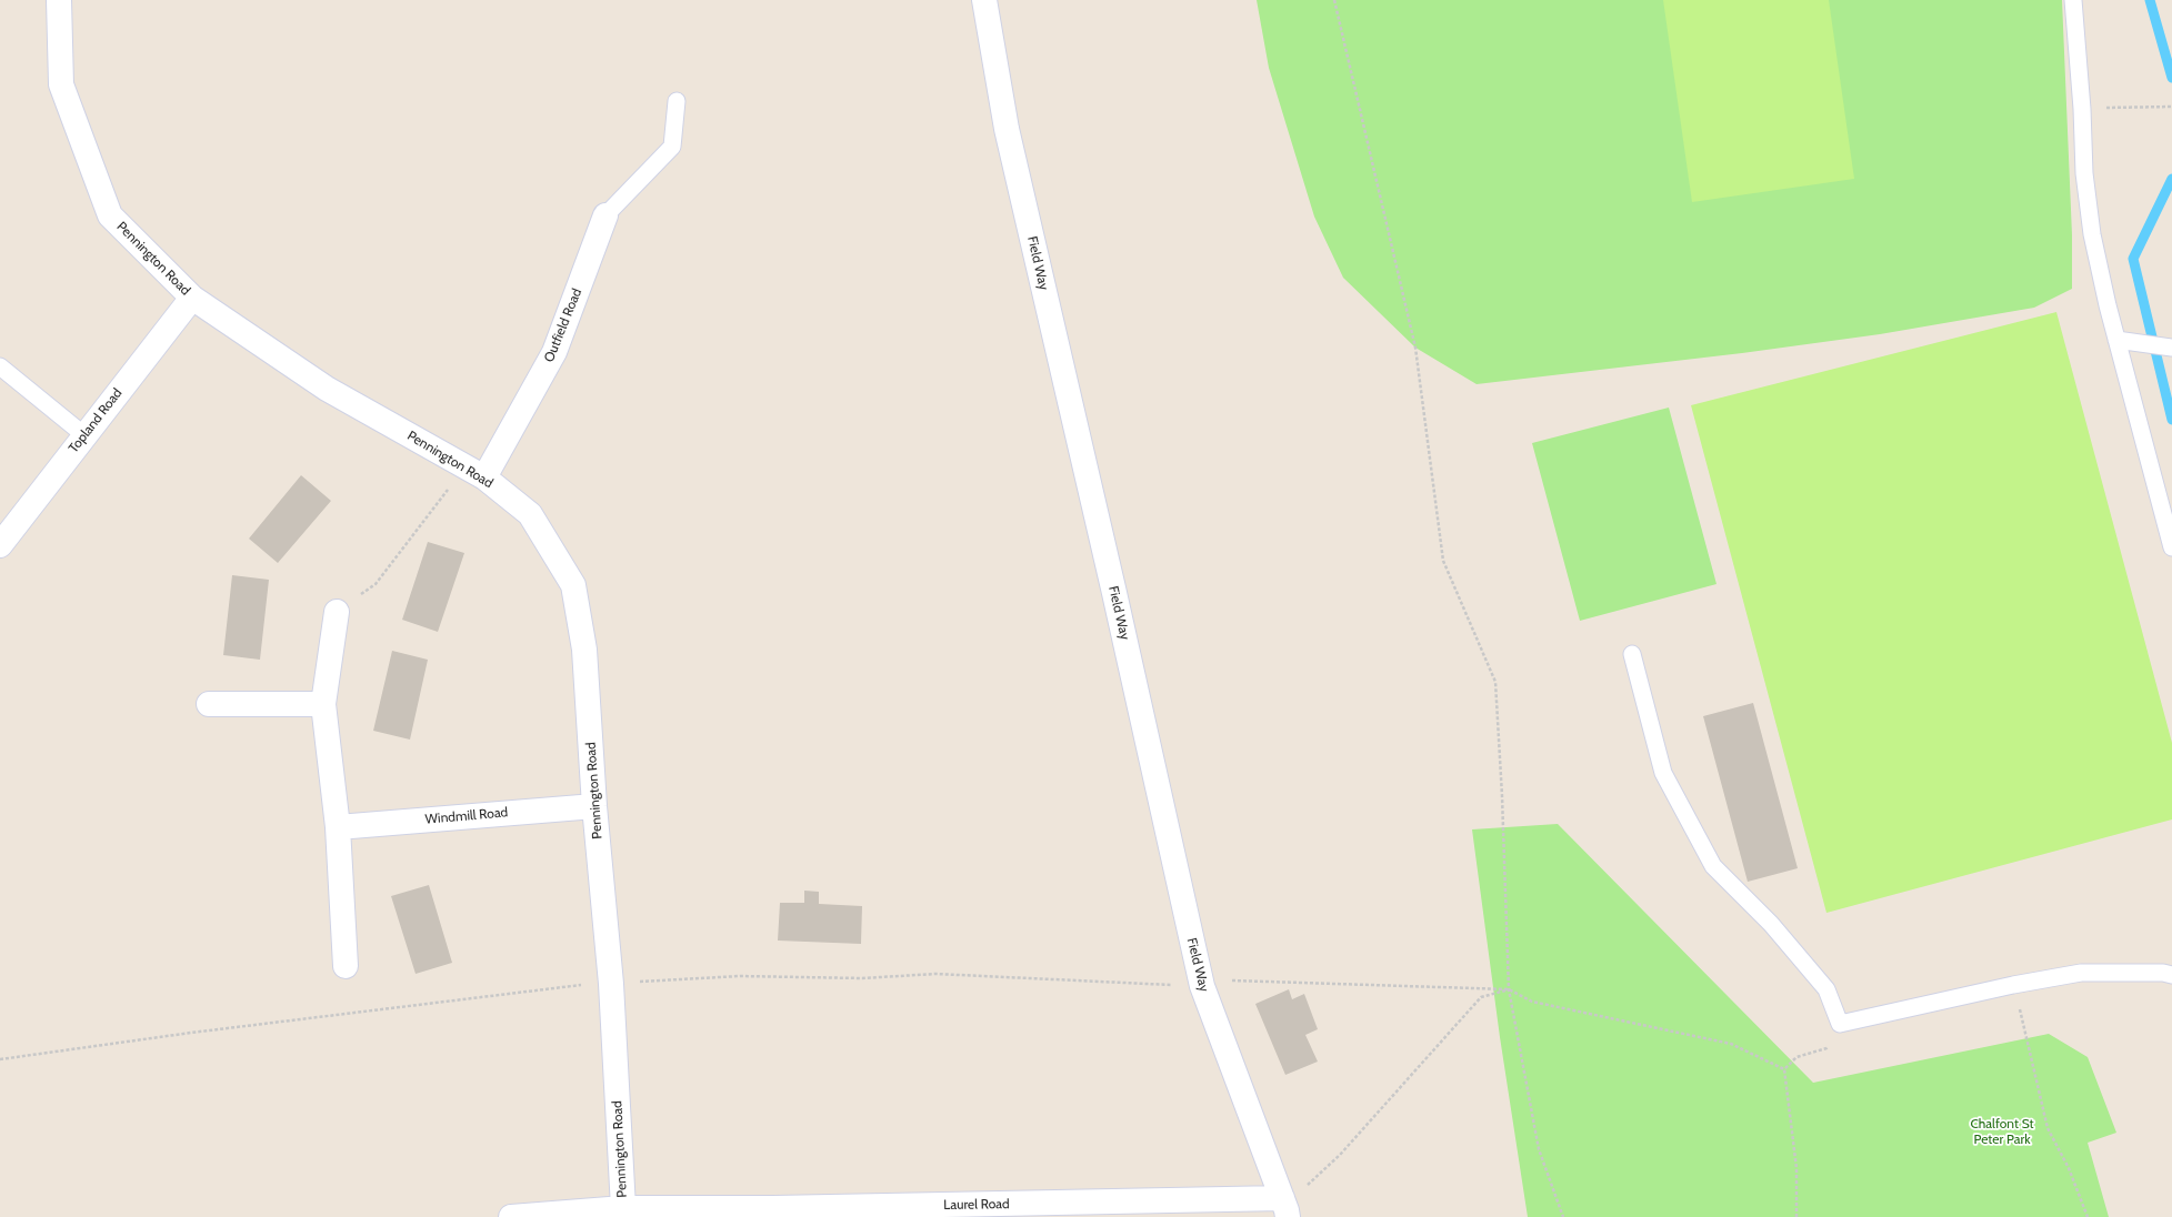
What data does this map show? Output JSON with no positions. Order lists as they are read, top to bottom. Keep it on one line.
{"streets":{"street":["Pennington Road","Field Way","Outfield Road","Topland Road","Windmill Road","Laurel Road"]},"crossings":[["Pennington Road","Outfield Road"],["Pennington Road","Topland Road"],["Pennington Road","Windmill Road"],["Pennington Road","Laurel Road"],["Field Way","Laurel Road"]],"parks":["Chalfont St Peter Park"]}
